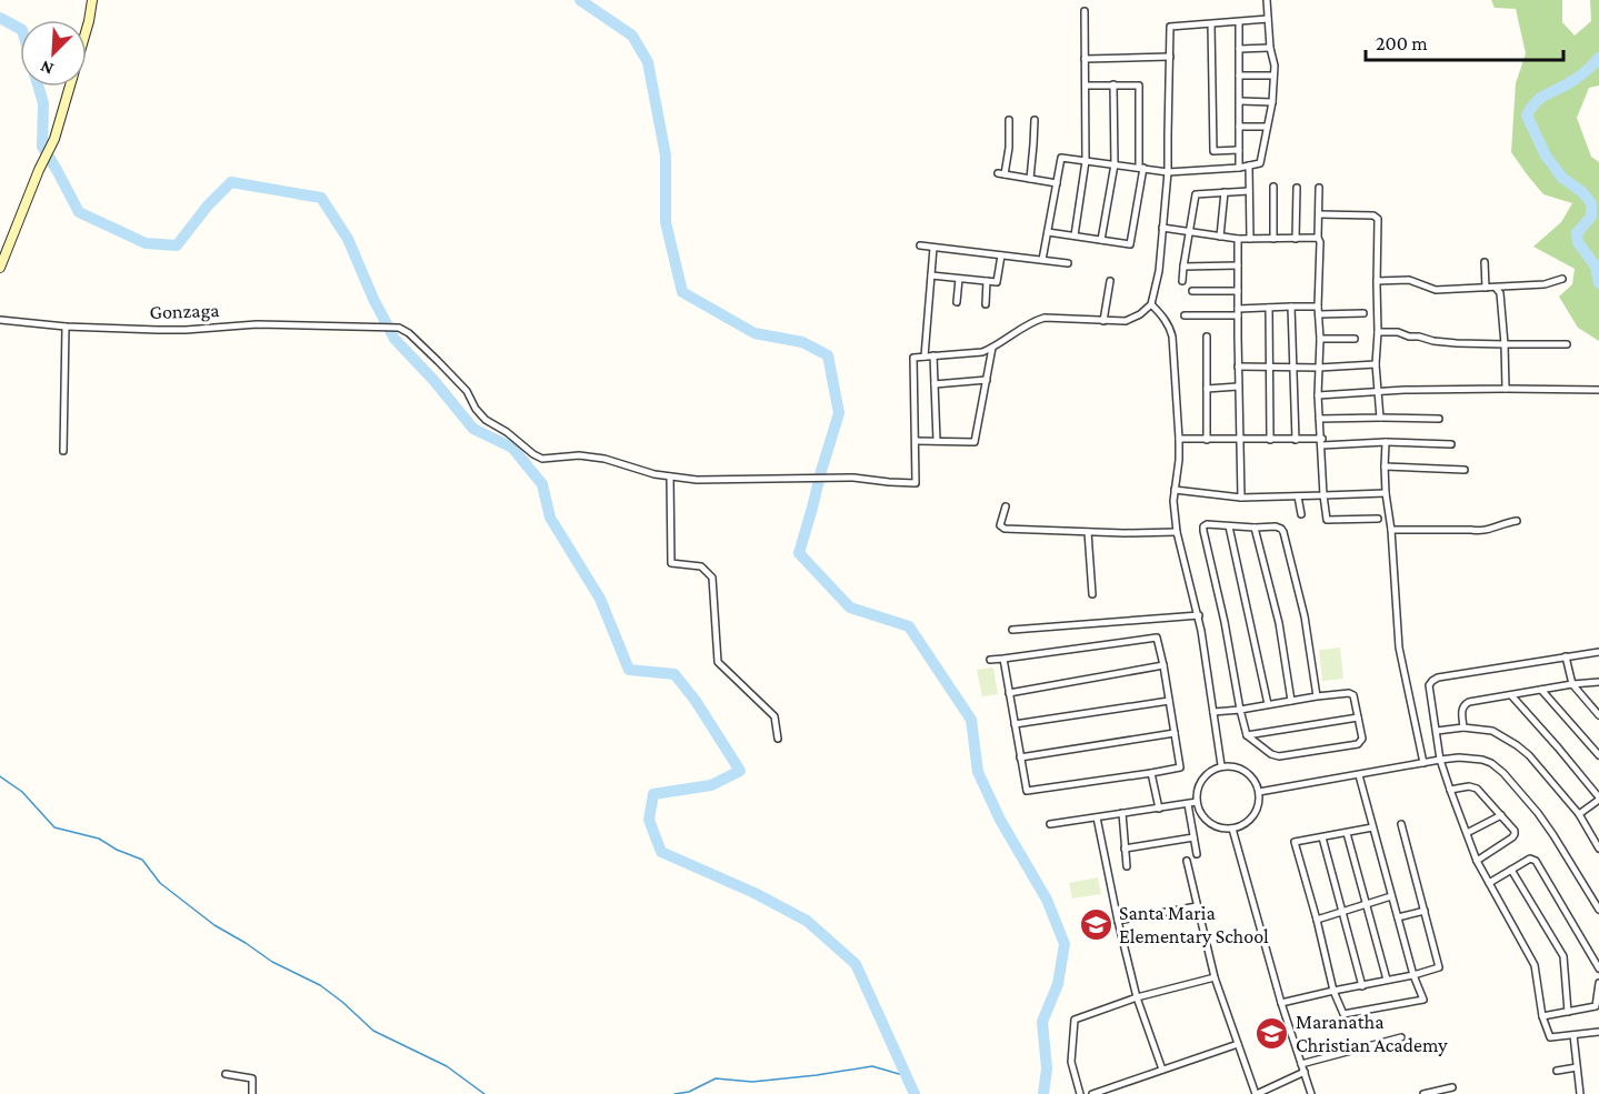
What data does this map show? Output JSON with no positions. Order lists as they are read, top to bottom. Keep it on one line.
{"streets":{"street":["Gonzaga"]},"places":{"school or university":["Santa Maria Elementary School","Maranatha Christian Academy"]},"scale_bar":"200 m","north":"bottom left"}
